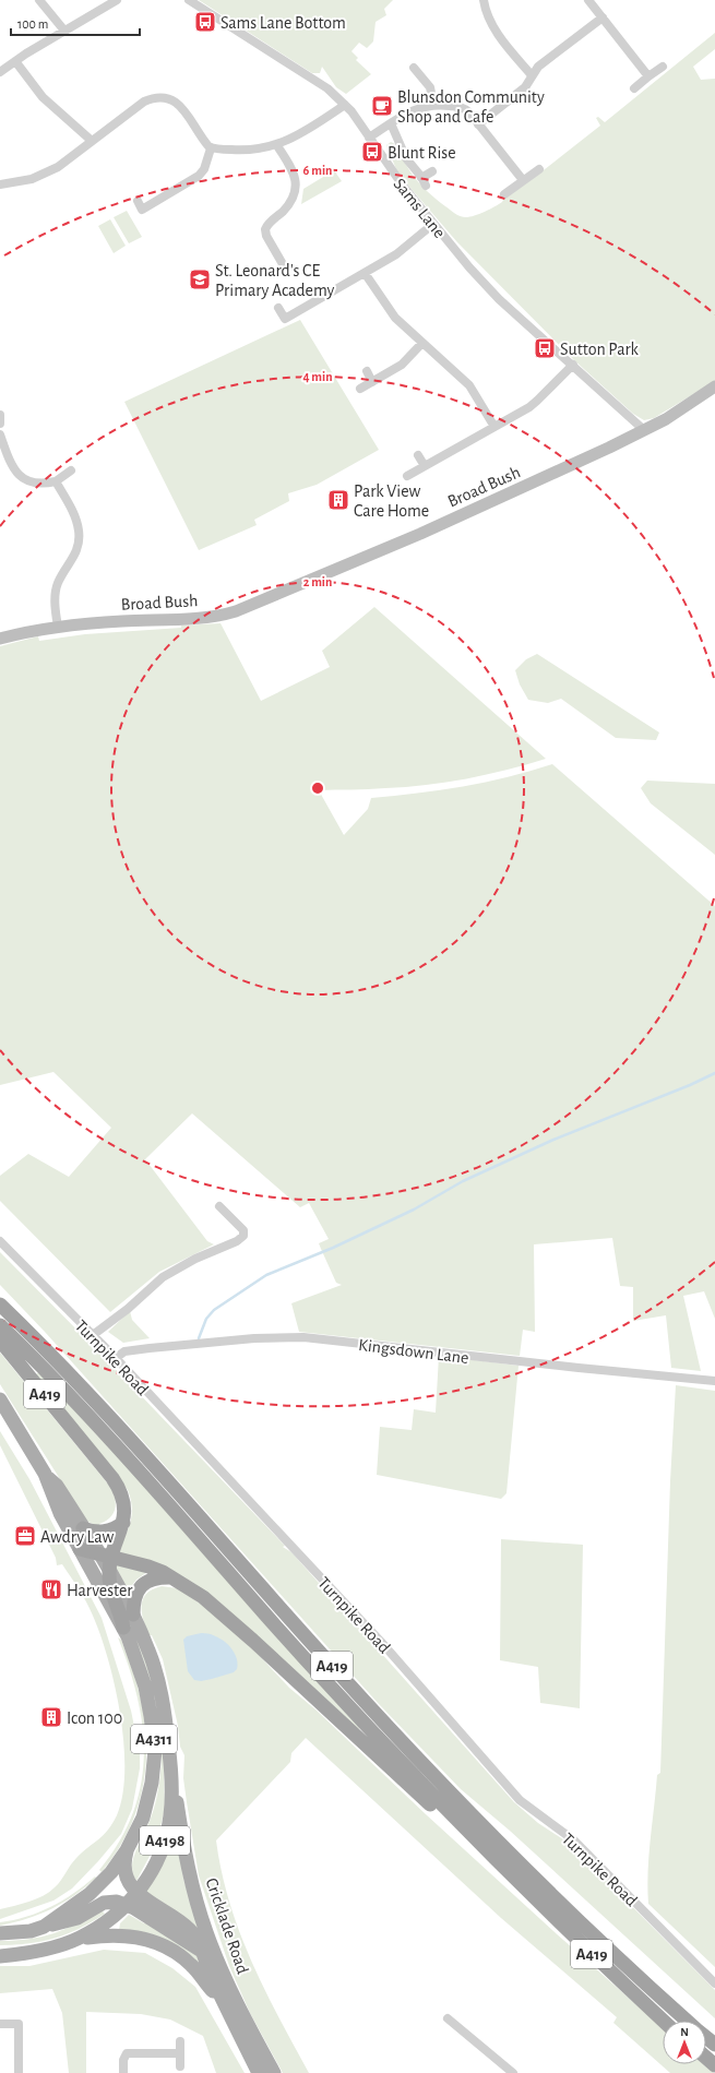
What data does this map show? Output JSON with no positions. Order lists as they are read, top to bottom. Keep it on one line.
{"streets":{"highway":["A419"],"main road":["Broad Bush","A4311","A4198","Cricklade Road"],"street":["Sams Lane","Kingsdown Lane","Turnpike Road"]},"crossings":[["Sams Lane","Broad Bush"],["Kingsdown Lane","Turnpike Road"],["A4311","A4198"],["A4311","Cricklade Road"],["A4198","Cricklade Road"]],"places":{"bus stop":["Sams Lane Bottom","Blunt Rise","Sutton Park"],"cafe":["Blunsdon Community Shop and Cafe"],"school or university":["St. Leonard's CE Primary Academy"],"building":["Park View Care Home","Icon 100"],"office":["Awdry Law"],"restaurant":["Harvester"]},"scale_bar":"100 m","north":"top","rings":["6 min","4 min","2 min"]}
